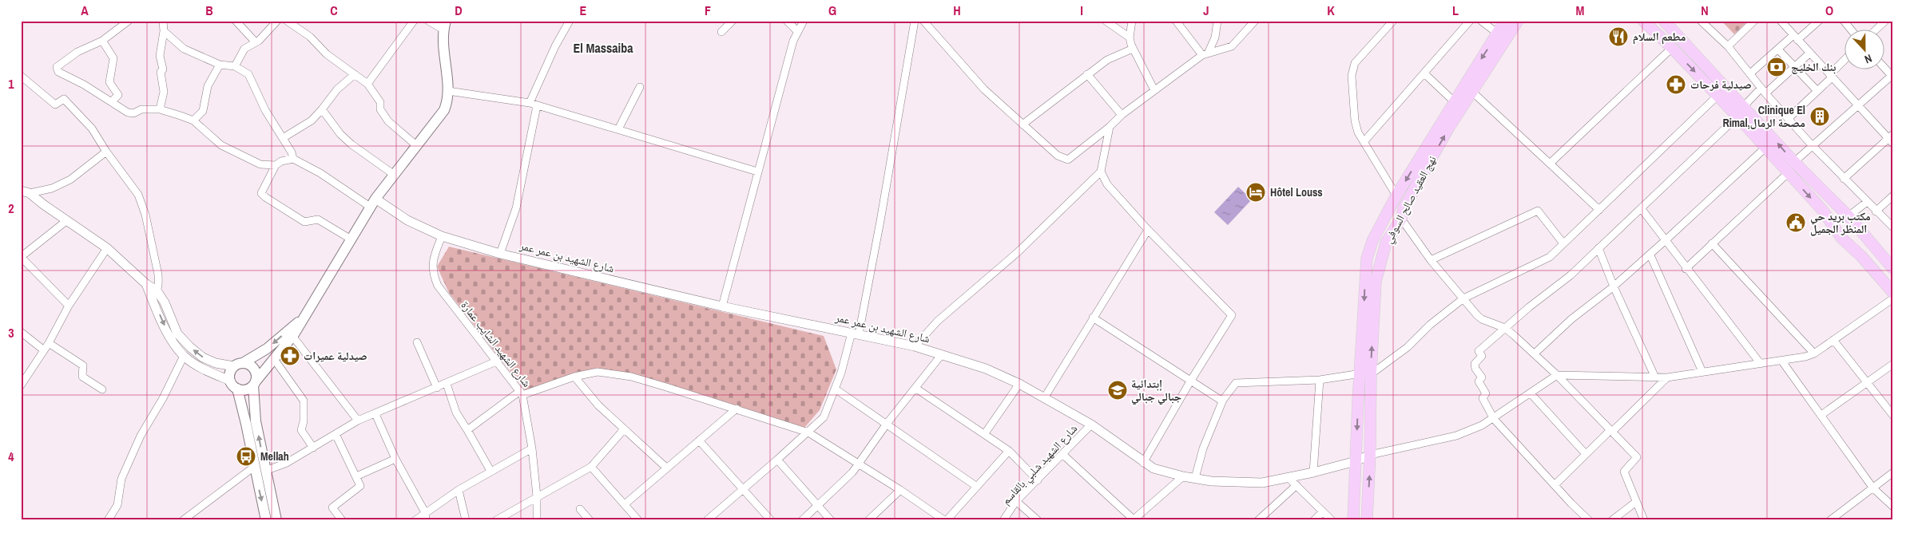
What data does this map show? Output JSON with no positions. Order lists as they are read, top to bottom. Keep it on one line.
{"streets":{"main road":["نهج العقيد صالح السوفي"],"street":["شارع الشهيد بن عمر عمر","شارع الشهيد الشايب عمارة","شارع الشهيد شلبي بالقاسم"]},"crossings":[["نهج العقيد صالح السوفي","شارع الشهيد بن عمر عمر"],["شارع الشهيد بن عمر عمر","شارع الشهيد الشايب عمارة"],["شارع الشهيد بن عمر عمر","شارع الشهيد شلبي بالقاسم"]],"districts":["El Massaiba"],"places":{"restaurant":["مطعم السلام"],"bank":["بنك الخليج"],"pharmacy":["صيدلية فرحات","صيدلية عميرات"],"building":["Clinique El Rimal,مصحة الرمال"],"hotel":["Hôtel Louss"],"public building":["مكتب بريد حي المنظر الجميل"],"school or university":["إبتدائية جبالي جبالي"],"bus stop":["Mellah"]},"north":"bottom","grid":{"columns":["A","B","C","D","E","F","G","H","I","J","K","L","M","N","O"],"rows":["1","2","3","4"]}}
